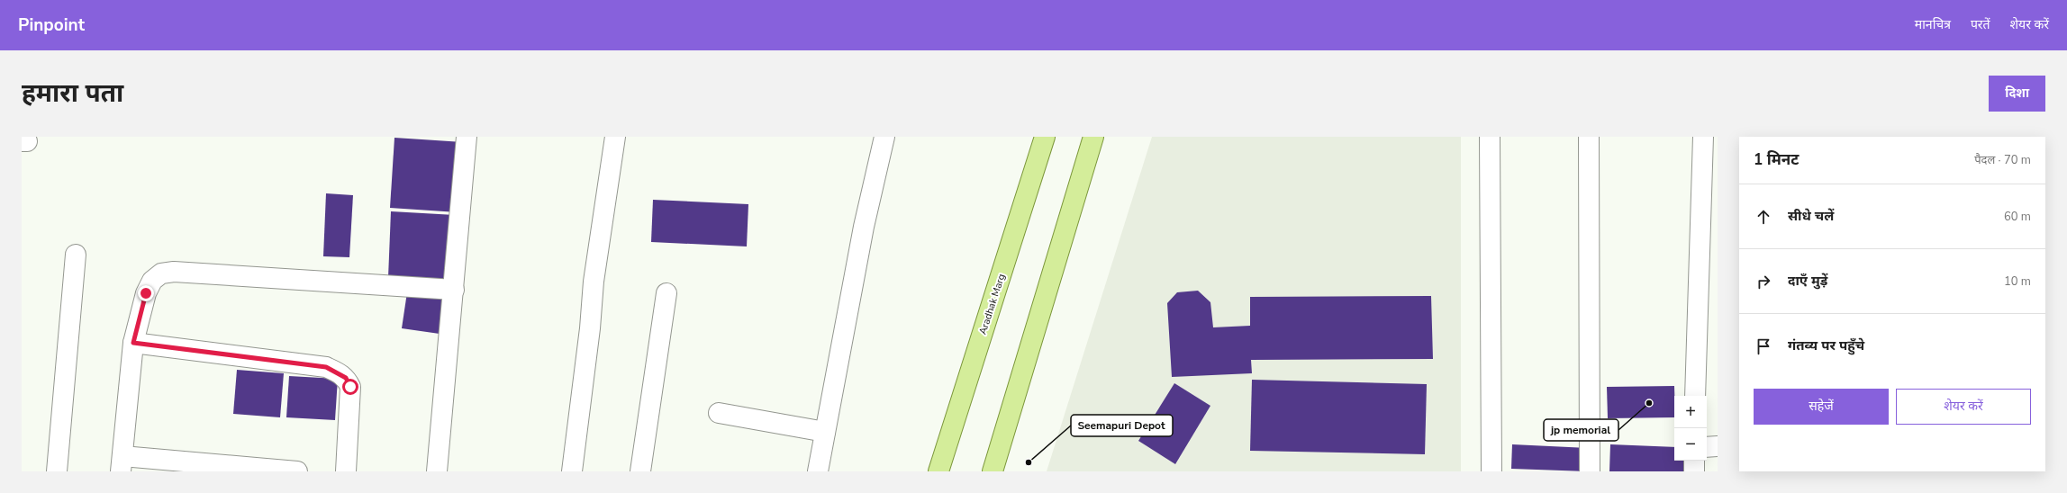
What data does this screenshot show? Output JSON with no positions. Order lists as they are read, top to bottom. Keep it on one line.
{"streets":{"main road":["Aradhak Marg"]},"places":["jp memorial","Seemapuri Depot"],"page":{"header":"Pinpoint","nav":["मानचित्र","परतें","शेयर करें"],"buttons":["दिशा",["सहेजें","शेयर करें"]],"title":"हमारा पता","heading":["1 मिनट","पैदल · 70 m"],"list":[["सीधे चलें","60 m"],["दाएँ मुड़ें","10 m"],"गंतव्य पर पहुँचे"],"map_buttons":["+","−"]}}
